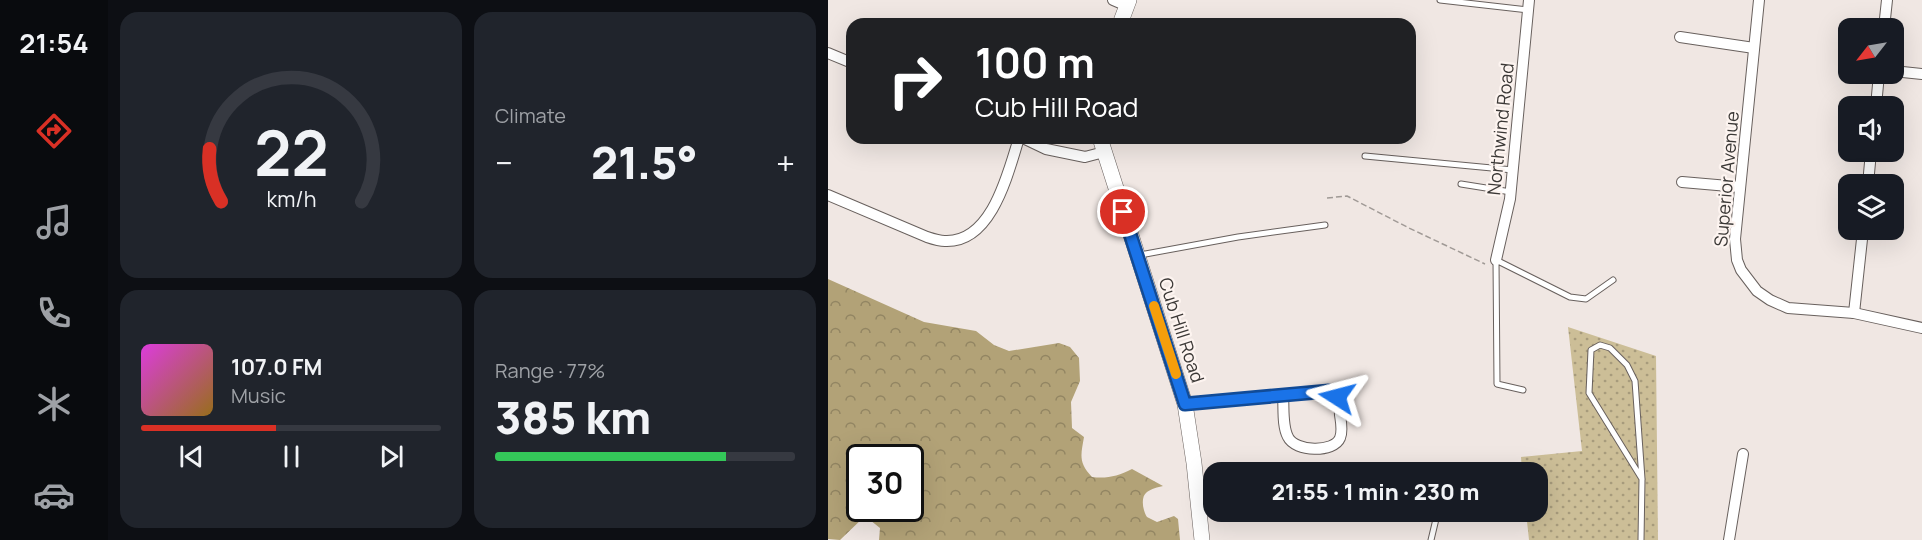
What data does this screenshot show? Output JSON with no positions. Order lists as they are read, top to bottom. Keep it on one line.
{"streets":{"street":["Northwind Road","Superior Avenue","Cub Hill Road"]},"north":"bottom left","page":{"tabs":"21:54","tile":["Climate",["Range · 77%","385 km"]],"turn":["100 m","Cub Hill Road"],"heat":["−","21.5°","+"],"song":["107.0 FM","Music"],"limit":"30","trip":"21:55 · 1 min · 230 m","gauge":["22","km/h"]}}
